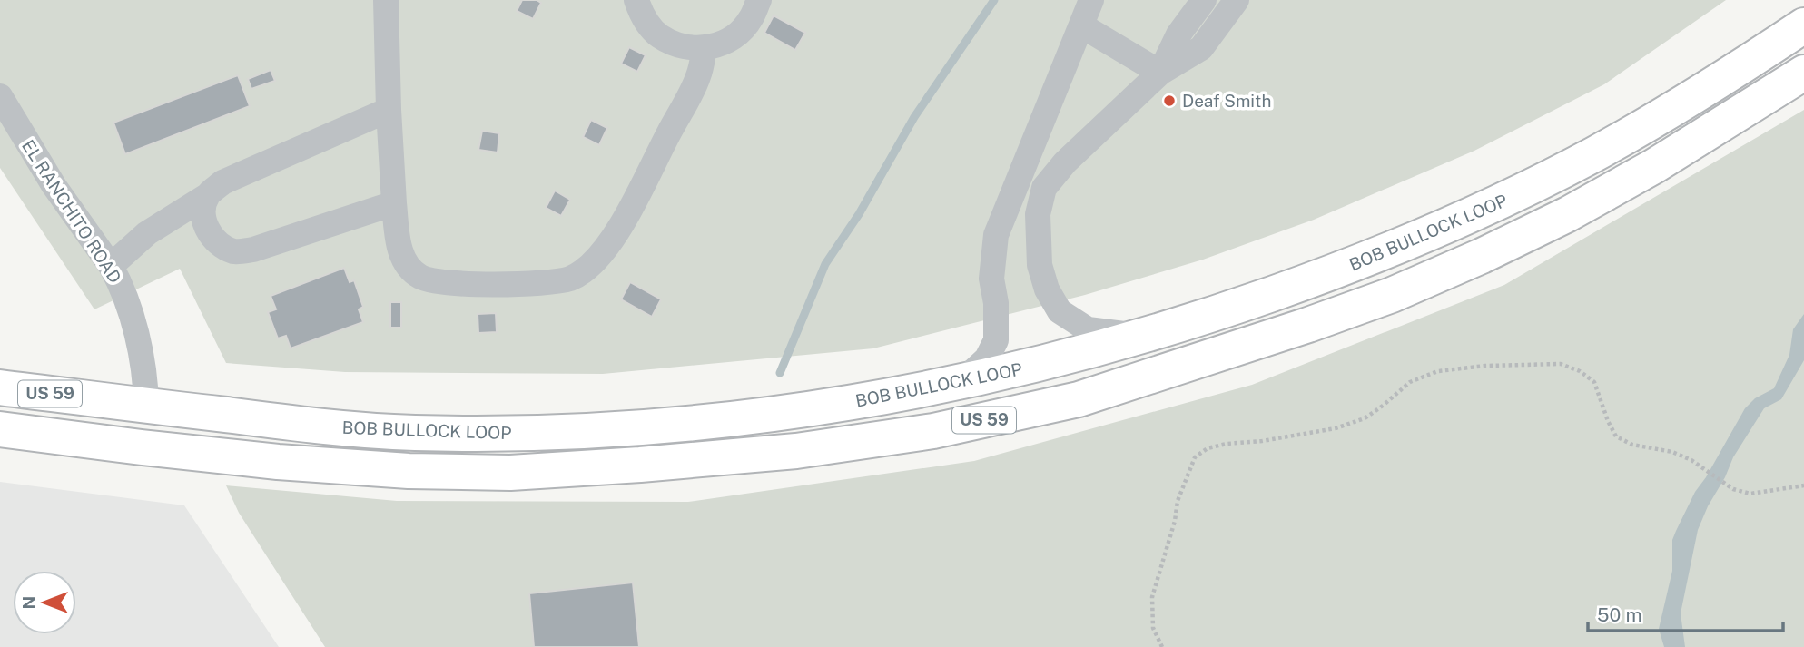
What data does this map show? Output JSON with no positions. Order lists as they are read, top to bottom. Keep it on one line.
{"streets":{"highway":["BOB BULLOCK LOOP","US 59"],"street":["EL RANCHITO ROAD"]},"crossings":[["EL RANCHITO ROAD","BOB BULLOCK LOOP"]],"places":["Deaf Smith"],"scale_bar":"50 m","north":"left"}
